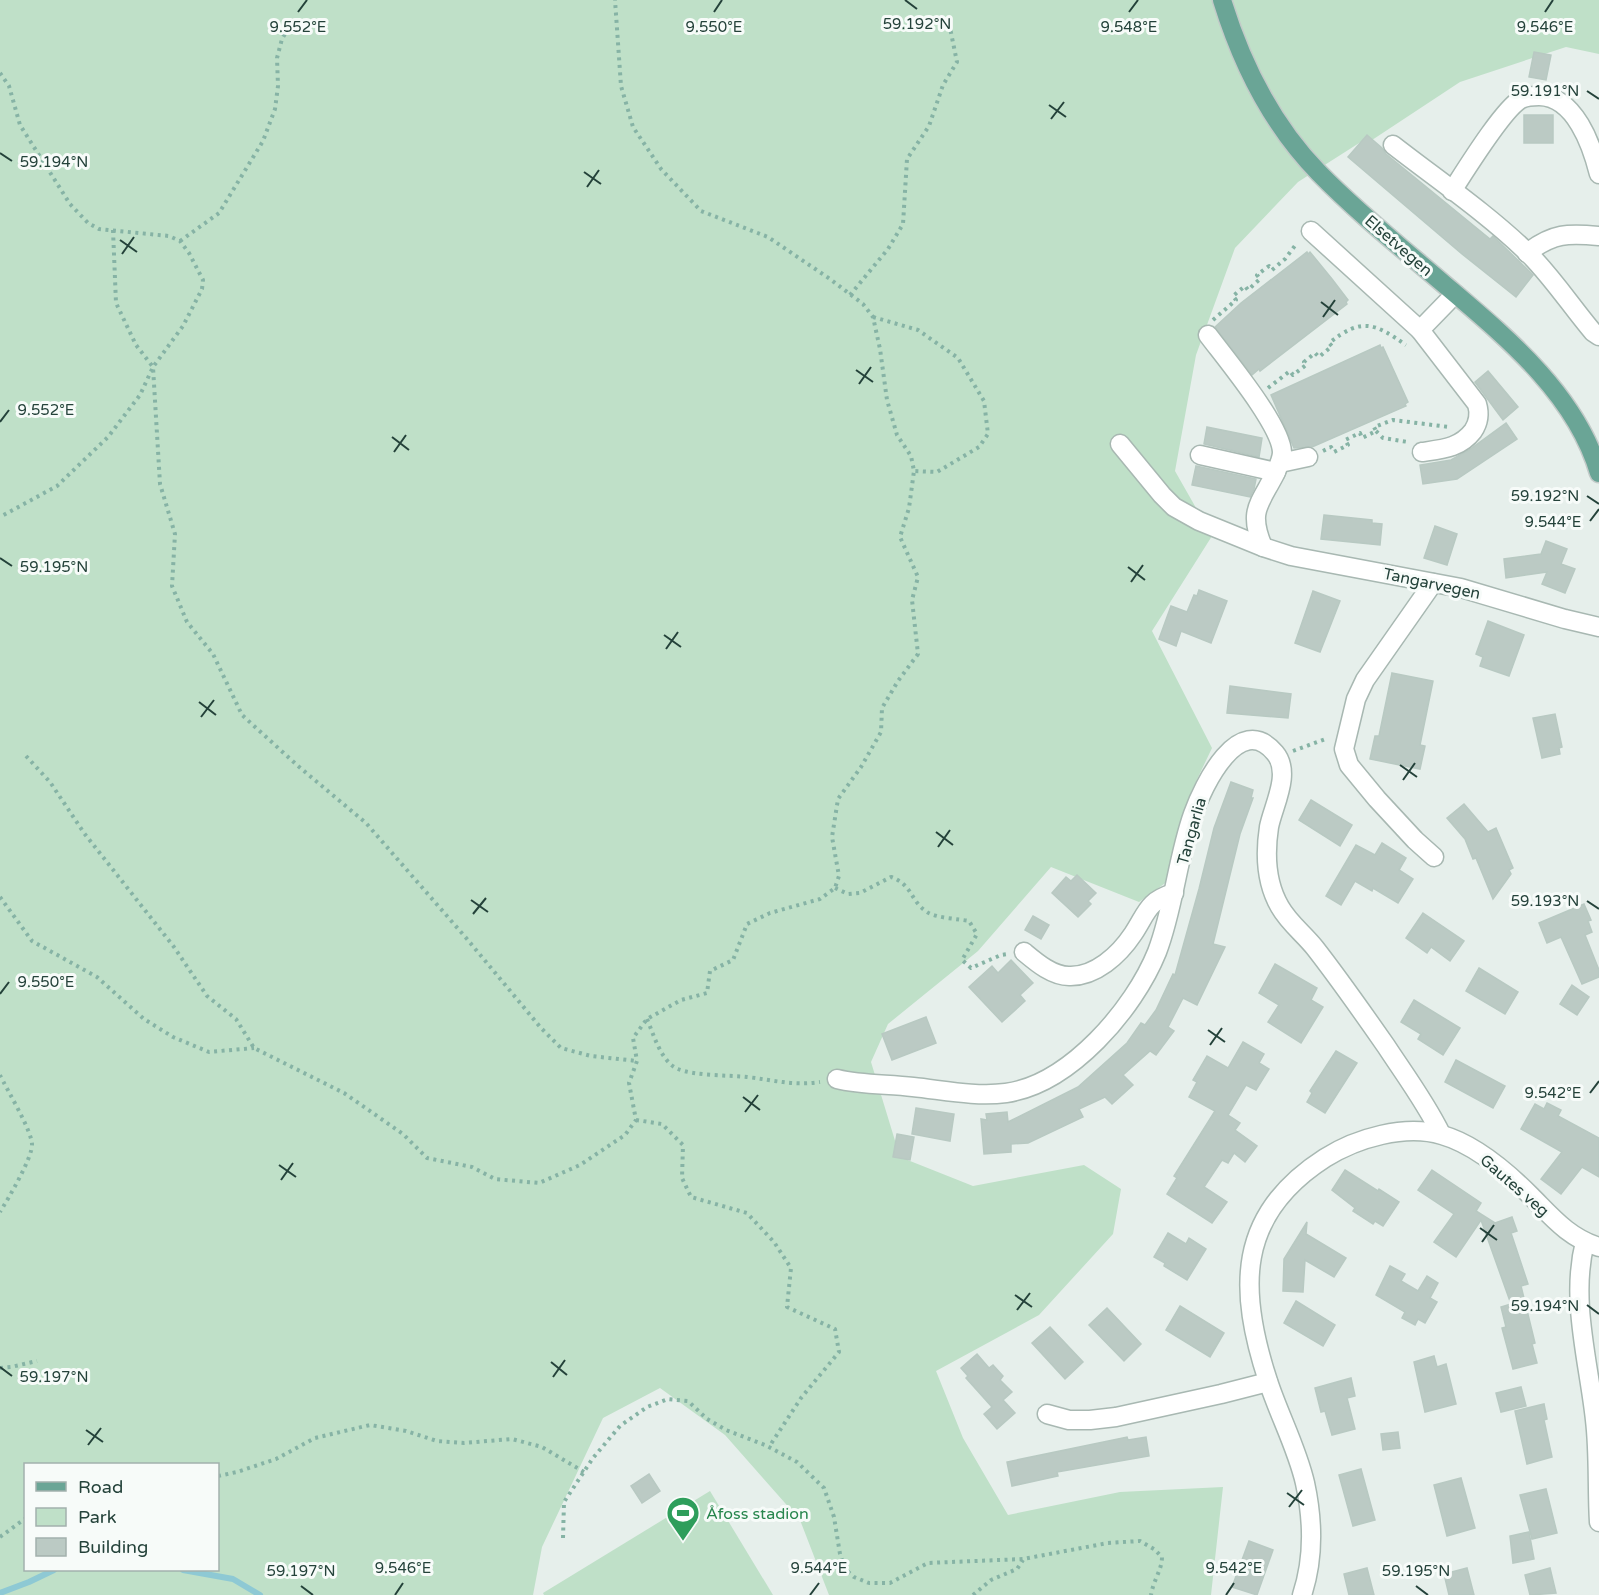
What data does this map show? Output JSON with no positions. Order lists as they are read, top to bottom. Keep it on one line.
{"streets":{"main road":["Elsetvegen"],"street":["Tangarvegen","Tangarlia","Gautes veg"]},"places":{"sports":["Åfoss stadion"]},"legend":["Road","Park","Building"],"coordinates":["59.192°N","9.552°E","9.550°E","9.548°E","9.546°E","59.191°N","59.194°N","9.544°E","59.195°N","59.193°N","9.542°E","59.197°N"]}
